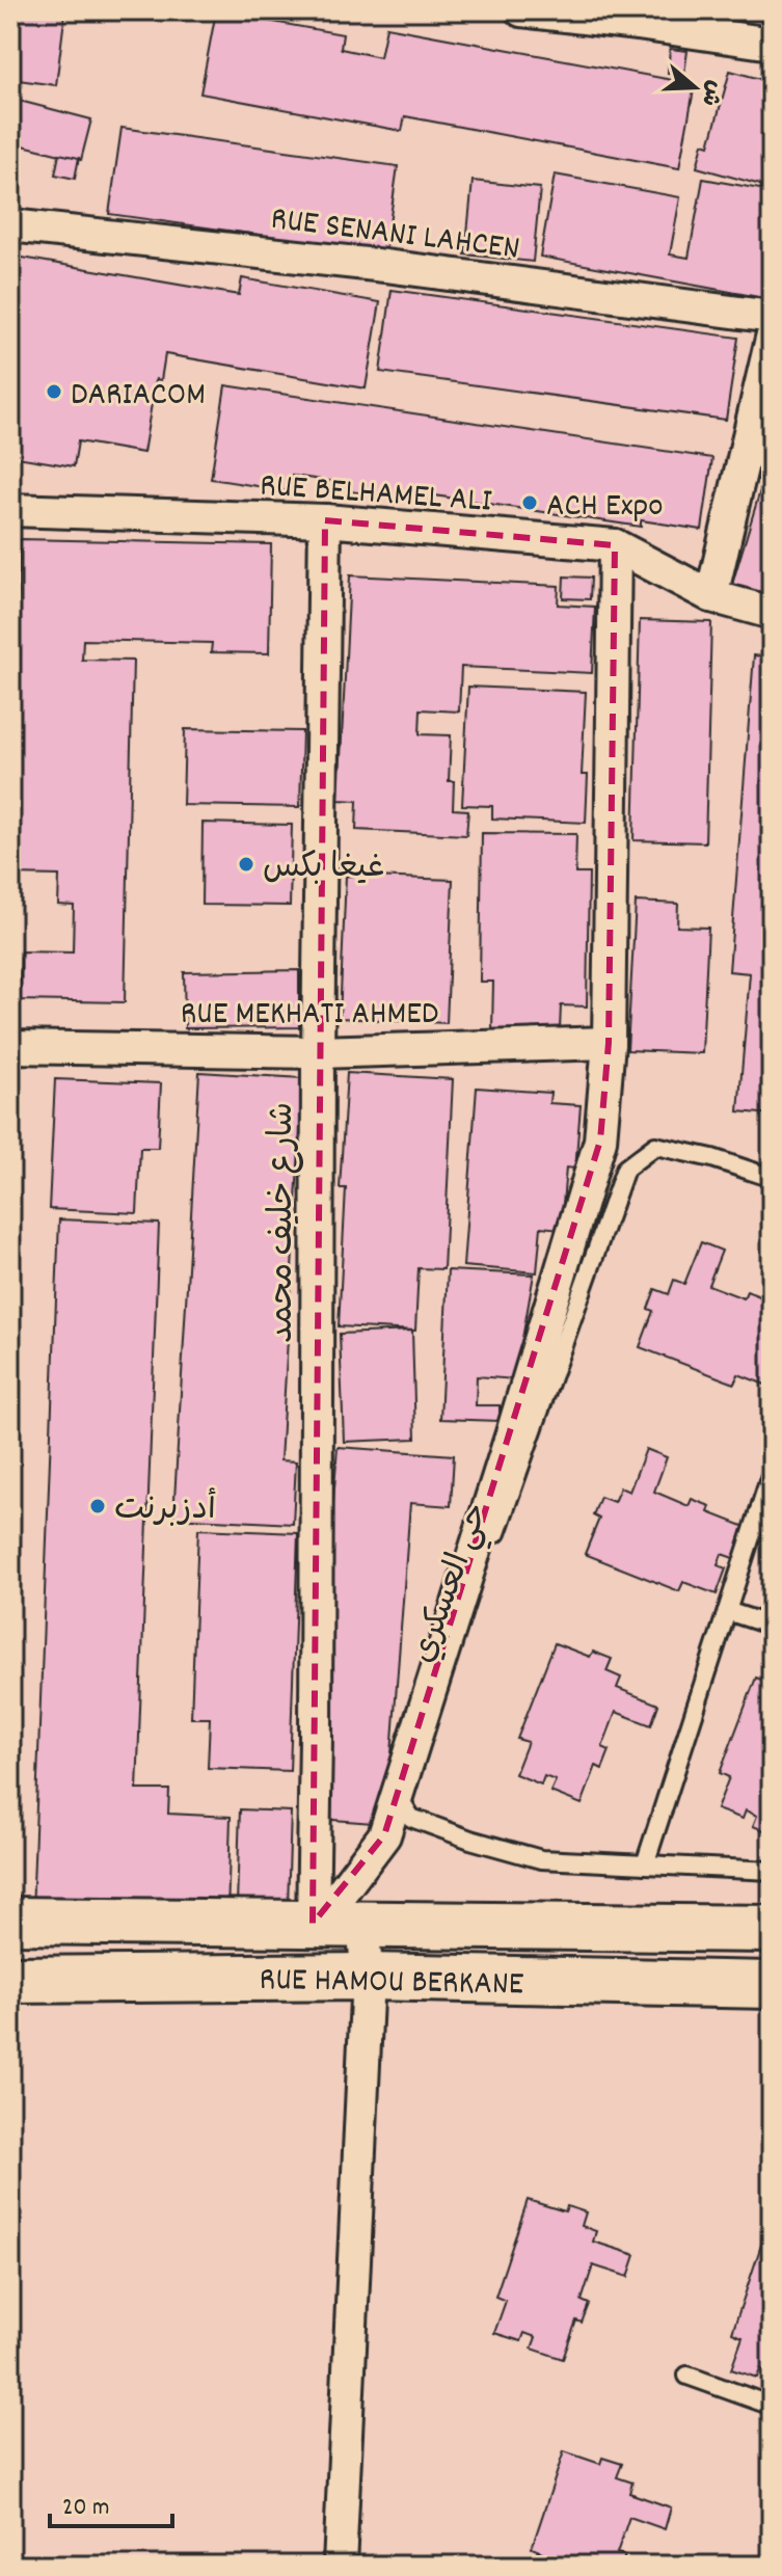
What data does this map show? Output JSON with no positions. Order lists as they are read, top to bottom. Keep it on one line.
{"streets":{"street":["RUE SENANI LAHCEN","RUE BELHAMEL ALI","RUE MEKHATI AHMED","شارع خليف محمد","RUE HAMOU BERKANE"],"lane":["حي العسكري"]},"crossings":[["RUE BELHAMEL ALI","شارع خليف محمد"],["RUE MEKHATI AHMED","شارع خليف محمد"],["شارع خليف محمد","RUE HAMOU BERKANE"]],"places":["DARIACOM","ACH Expo","غيغا بكس","أدزبرنت"],"scale_bar":"20 m","north":"right"}
